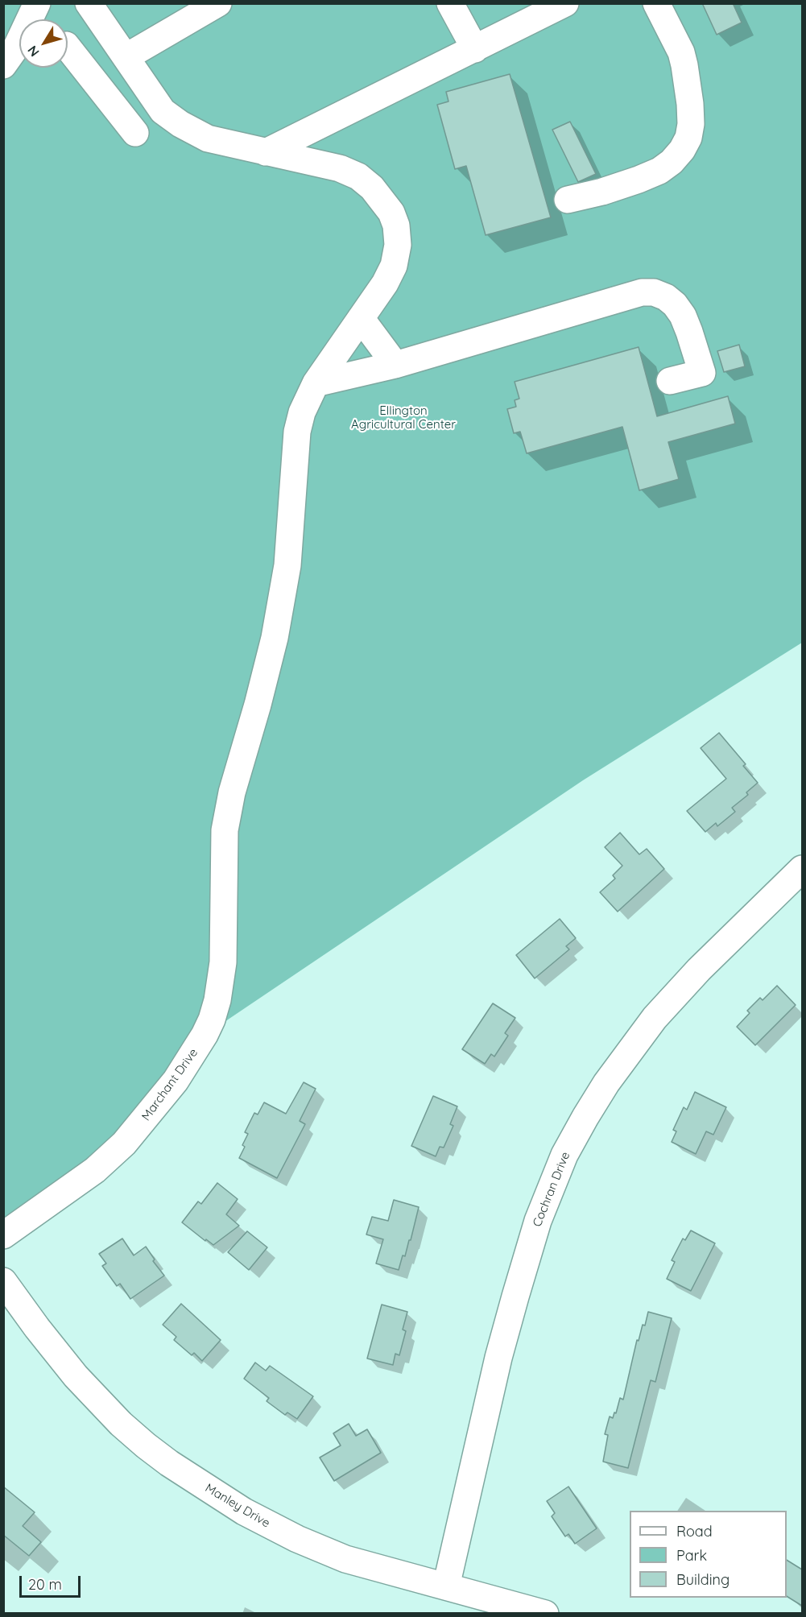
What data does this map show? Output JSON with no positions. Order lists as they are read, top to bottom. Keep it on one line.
{"streets":{"street":["Marchant Drive","Cochran Drive","Manley Drive"]},"crossings":[["Cochran Drive","Manley Drive"]],"parks":["Ellington Agricultural Center"],"legend":["Road","Park","Building"],"scale_bar":"20 m","north":"bottom left"}
